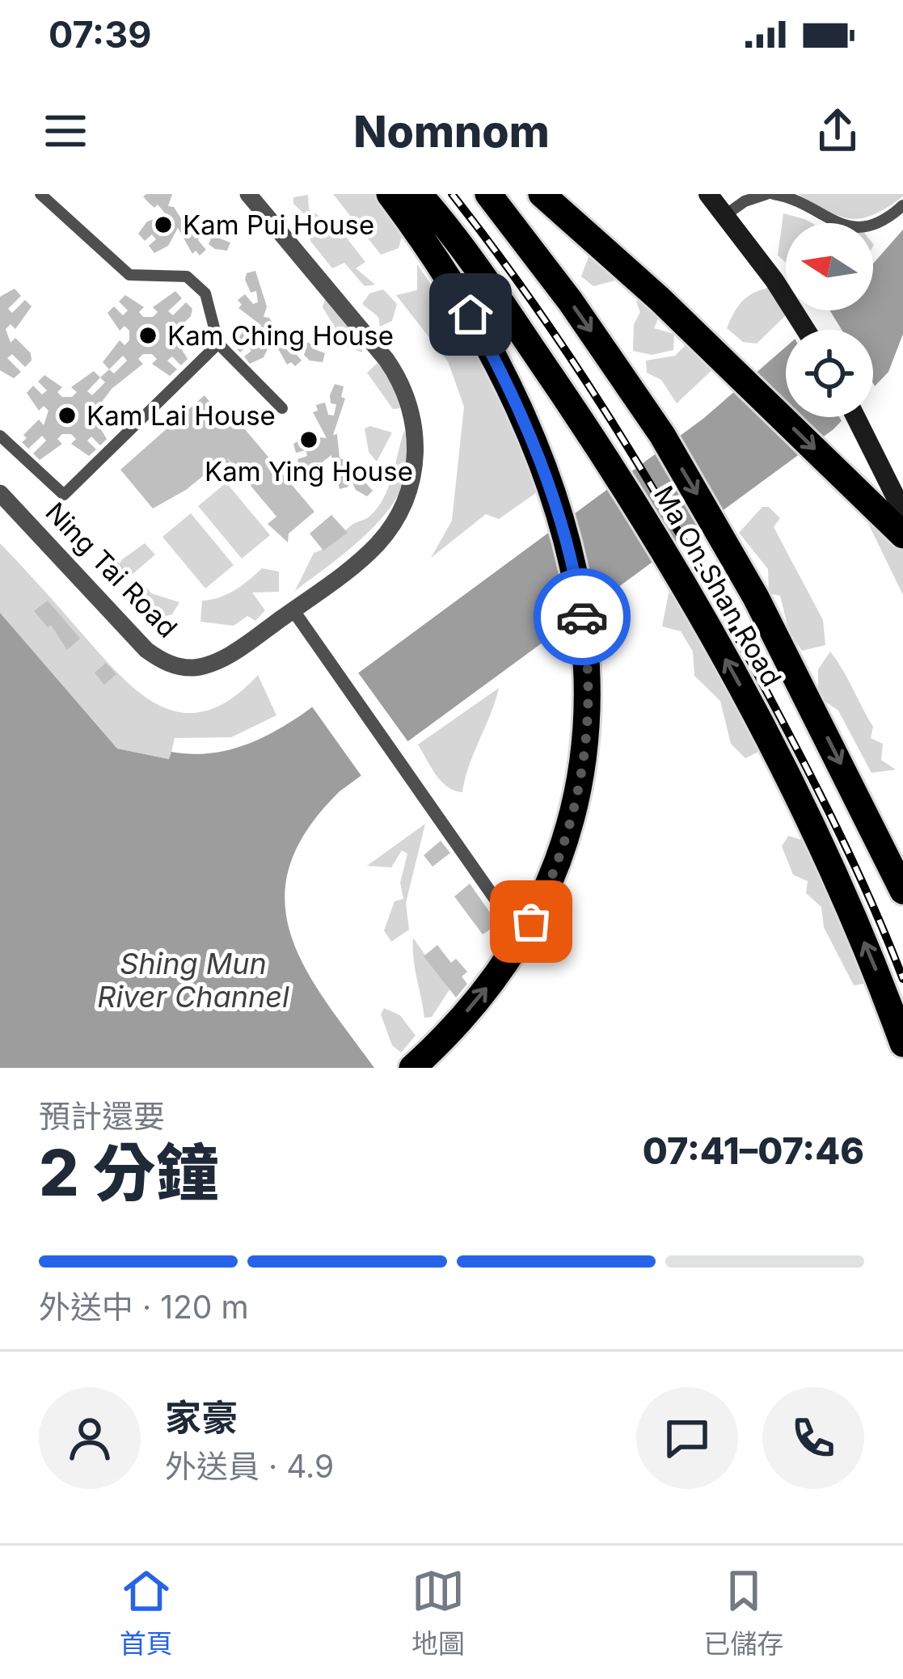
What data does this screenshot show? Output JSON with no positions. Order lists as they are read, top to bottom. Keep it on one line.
{"streets":{"highway":["Ma On Shan Road"],"street":["Ning Tai Road"]},"water":["Shing Mun River Channel"],"places":["Kam Pui House","Kam Ching House","Kam Lai House","Kam Ying House"],"north":"left","page":{"status":"07:39","header":"Nomnom","heading":["2 分鐘","預計還要","07:41–07:46"],"panel":["家豪","外送員 · 4.9"],"bar":"外送中 · 120 m","tabs":["首頁","地圖","已儲存"]}}
